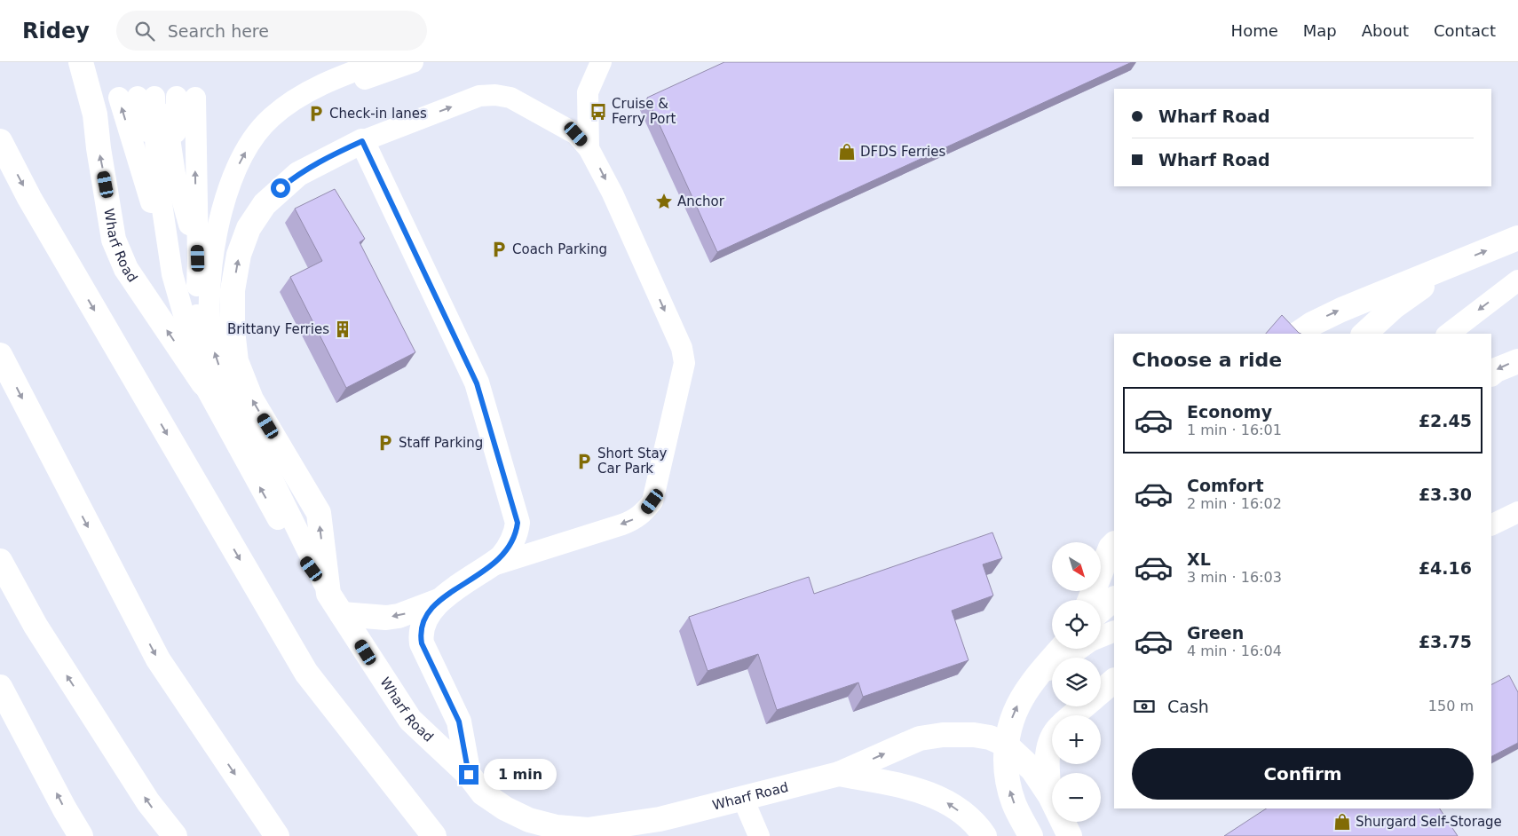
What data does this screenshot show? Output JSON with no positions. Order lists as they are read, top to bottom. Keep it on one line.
{"streets":{"main road":["Wharf Road"]},"places":{"bus stop":["Cruise & Ferry Port"],"parking":["Check-in lanes","Coach Parking","Staff Parking","Short Stay Car Park"],"shop":["DFDS Ferries","Shurgard Self-Storage"],"place":["Anchor"],"building":["Brittany Ferries"]},"north":"bottom right","page":{"header":"Ridey","search":"Search here","nav":["Home","Map","About","Contact"],"banner":["Wharf Road","Wharf Road"],"heading":"Choose a ride","list":[{"name":"Economy","note":"1 min · 16:01","value":"£2.45"},{"name":"Comfort","note":"2 min · 16:02","value":"£3.30"},{"name":"XL","note":"3 min · 16:03","value":"£4.16"},{"name":"Green","note":"4 min · 16:04","value":"£3.75"}],"map_buttons":["+","−"],"pay":["Cash","150 m"],"buttons":"Confirm","bubble":"1 min"}}
